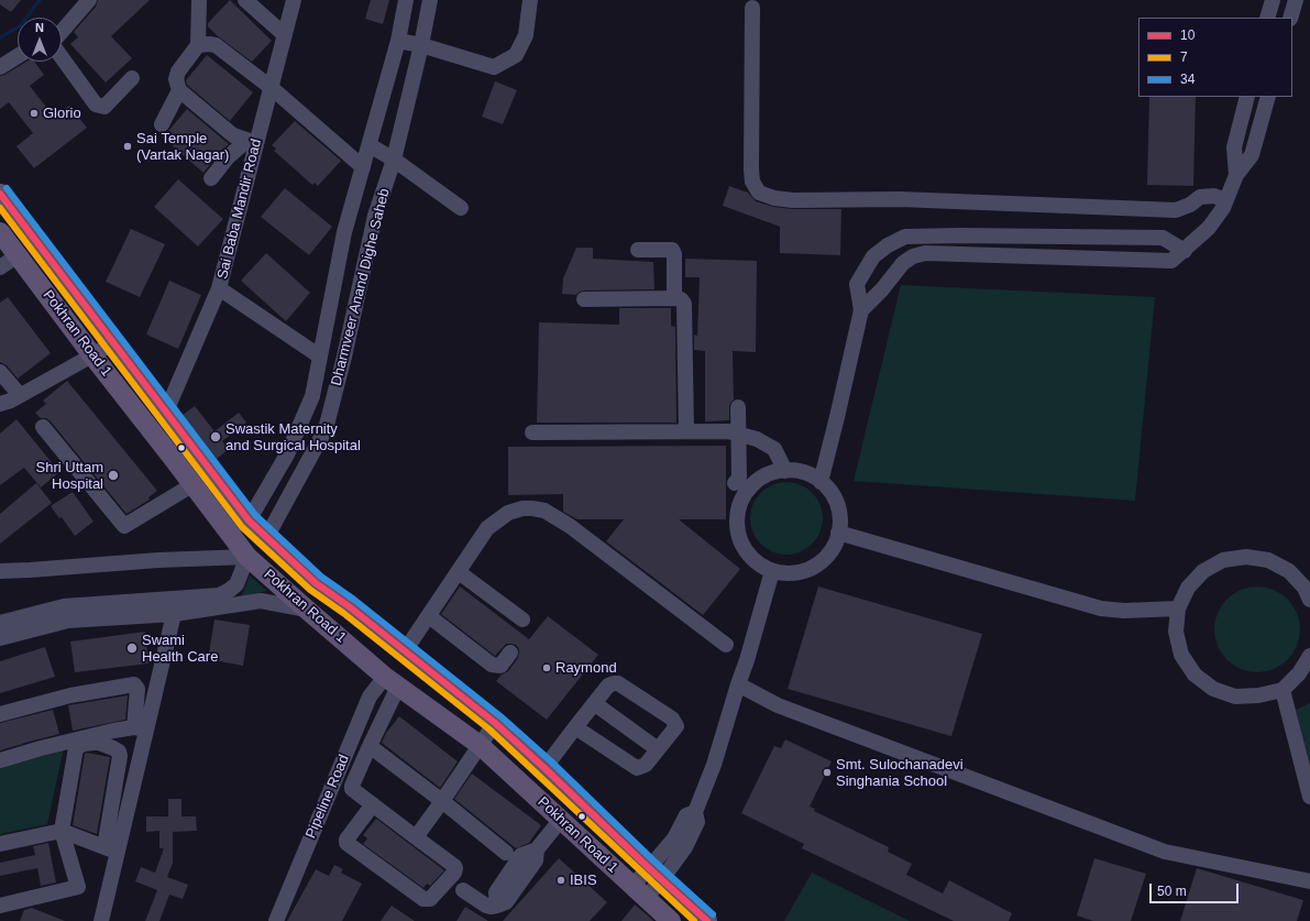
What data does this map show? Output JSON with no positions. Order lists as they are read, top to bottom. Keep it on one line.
{"streets":{"main road":["Pokhran Road 1"],"street":["Sai Baba Mandir Road","Dharmveer Anand Dighe Saheb","Pipeline Road"]},"crossings":[["Sai Baba Mandir Road","Pokhran Road 1"],["Dharmveer Anand Dighe Saheb","Pokhran Road 1"],["Pokhran Road 1","Pipeline Road"]],"places":["Glorio","Sai Temple (Vartak Nagar)","Swastik Maternity and Surgical Hospital","Shri Uttam Hospital","Swami Health Care","Raymond","Smt. Sulochanadevi Singhania School","IBIS"],"lines":["transit line 34","transit line 10","transit line 7"],"legend":["10","7","34"],"scale_bar":"50 m","north":"top"}
